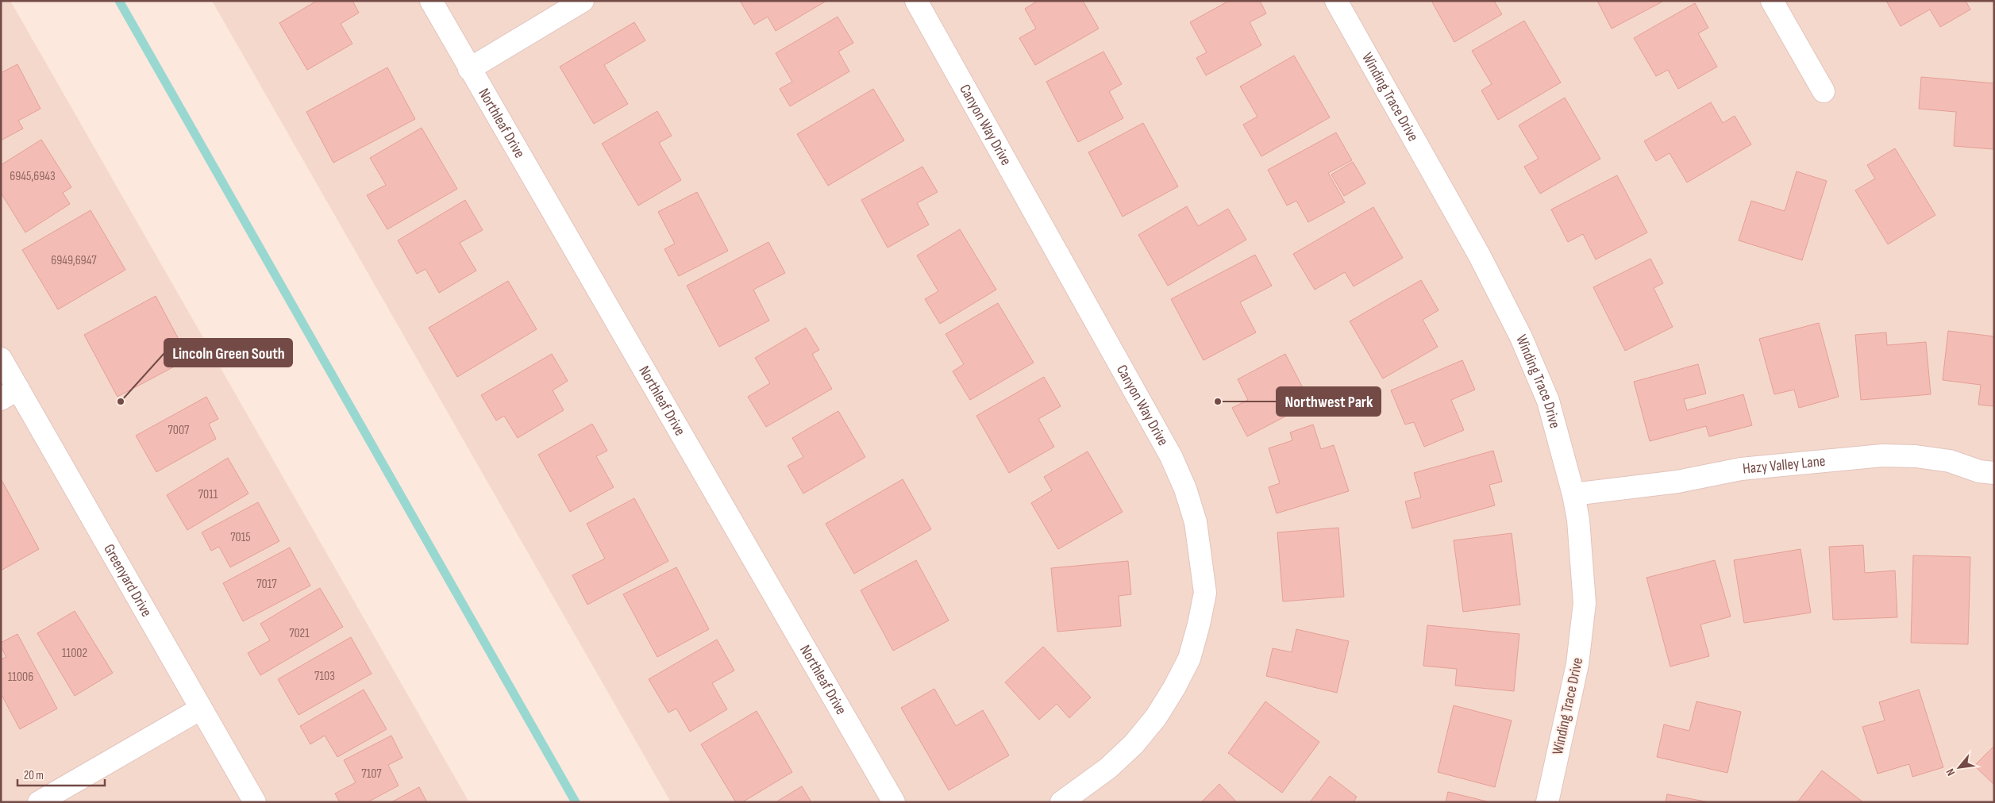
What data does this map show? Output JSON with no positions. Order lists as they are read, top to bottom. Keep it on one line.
{"streets":{"street":["Winding Trace Drive","Northleaf Drive","Canyon Way Drive","Hazy Valley Lane","Greenyard Drive"]},"crossings":[["Winding Trace Drive","Hazy Valley Lane"]],"places":["Lincoln Green South","Northwest Park"],"house_numbers":["6945,6943","6949,6947","7007","7011","7015","7017","7021","11002","7103","11006","7107"],"scale_bar":"20 m","north":"bottom left"}
